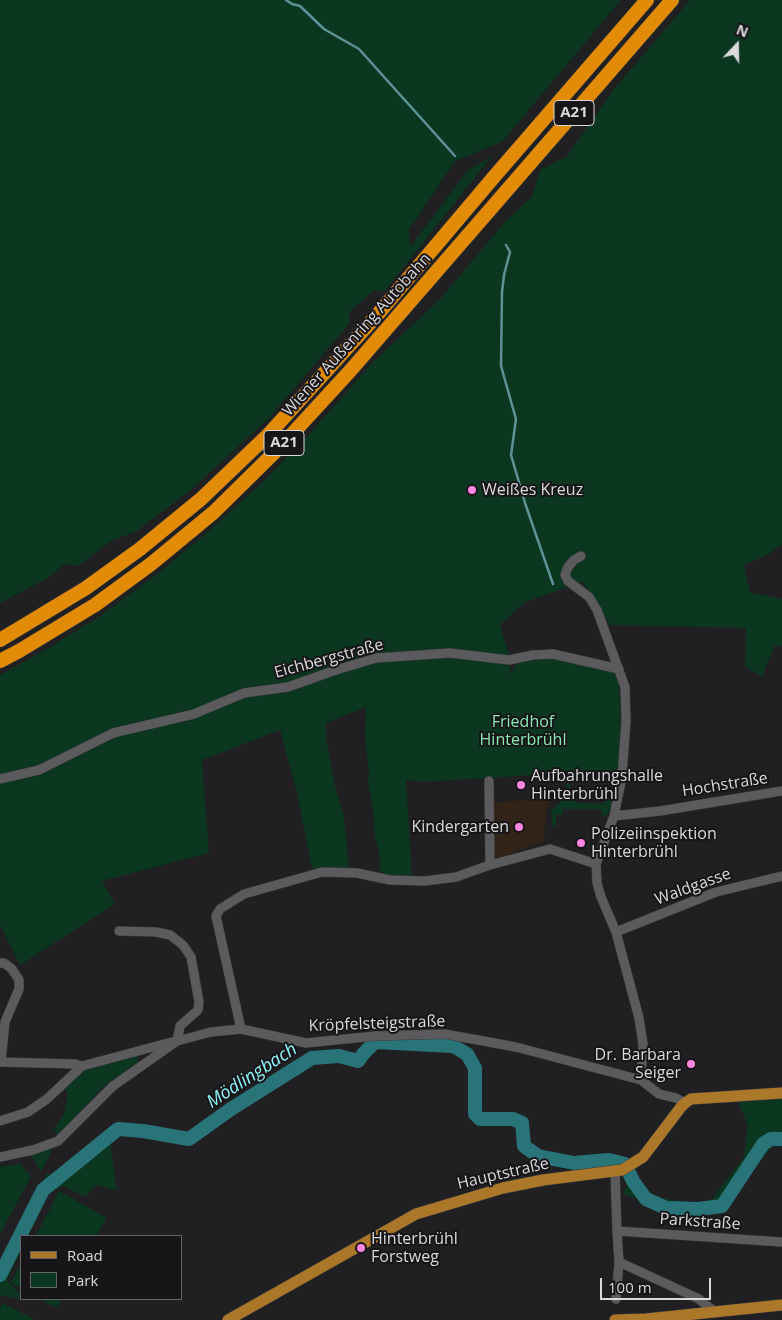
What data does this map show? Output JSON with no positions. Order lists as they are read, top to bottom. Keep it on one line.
{"streets":{"highway":["A21","Wiener Außenring Autobahn"],"main road":["Hauptstraße"],"street":["Eichbergstraße","Hochstraße","Waldgasse","Kröpfelsteigstraße","Parkstraße"]},"water":["Mödlingbach"],"parks":["Friedhof Hinterbrühl"],"places":["Weißes Kreuz","Aufbahrungshalle Hinterbrühl","Kindergarten","Polizeiinspektion Hinterbrühl","Dr. Barbara Seiger","Hinterbrühl Forstweg"],"legend":["Road","Park"],"scale_bar":"100 m","north":"top"}
